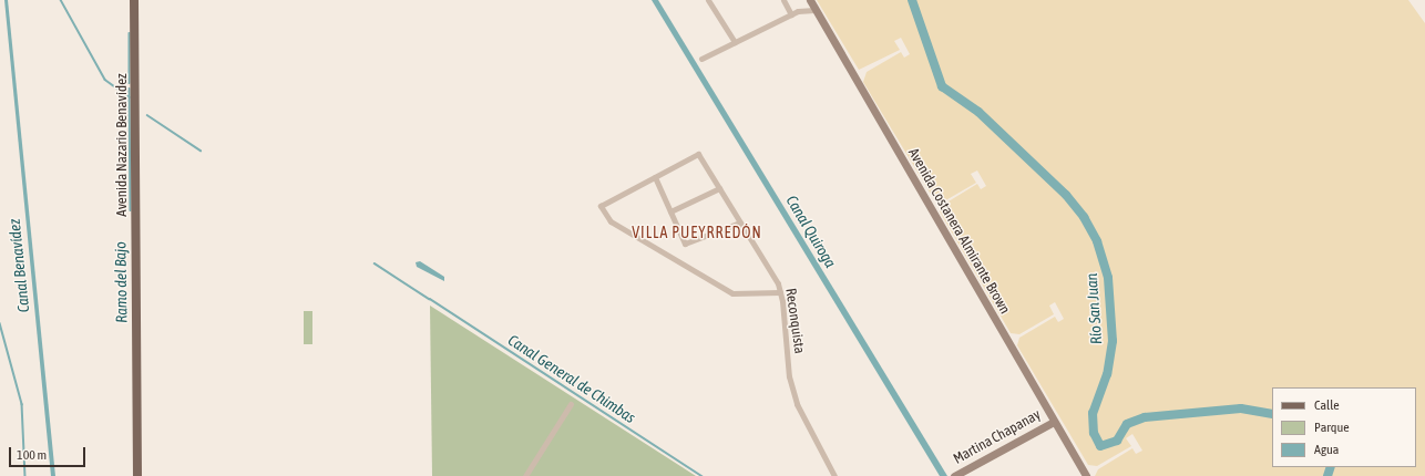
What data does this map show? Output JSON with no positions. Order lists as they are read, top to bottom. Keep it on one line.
{"streets":{"main road":["Avenida Nazario Benavídez","Avenida Costanera Almirante Brown","Martina Chapanay"],"street":["Reconquista"]},"crossings":[["Avenida Costanera Almirante Brown","Martina Chapanay"]],"districts":["VILLA PUEYRREDÓN"],"water":["Canal Quiroga","Canal Benavídez","Ramo del Bajo","Río San Juan","Canal General de Chimbas"],"legend":["Calle","Parque","Agua"],"scale_bar":"100 m"}
